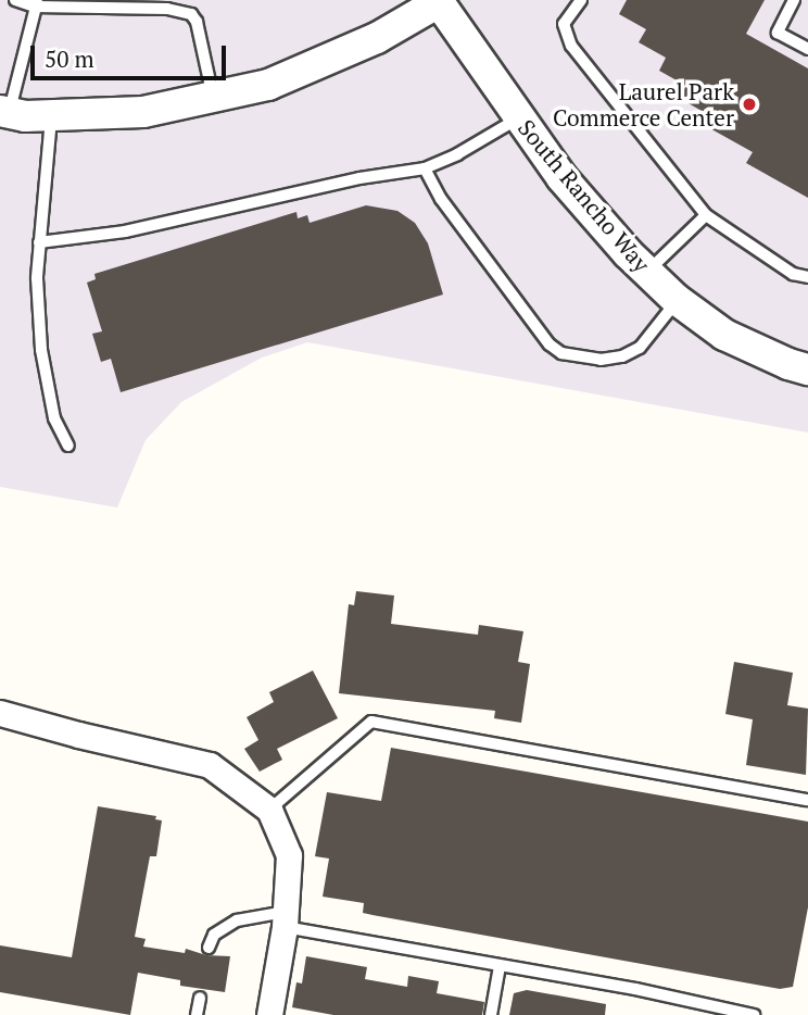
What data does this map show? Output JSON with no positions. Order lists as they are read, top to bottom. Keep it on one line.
{"streets":{"street":["South Rancho Way"]},"places":["Laurel Park Commerce Center"],"scale_bar":"50 m"}
